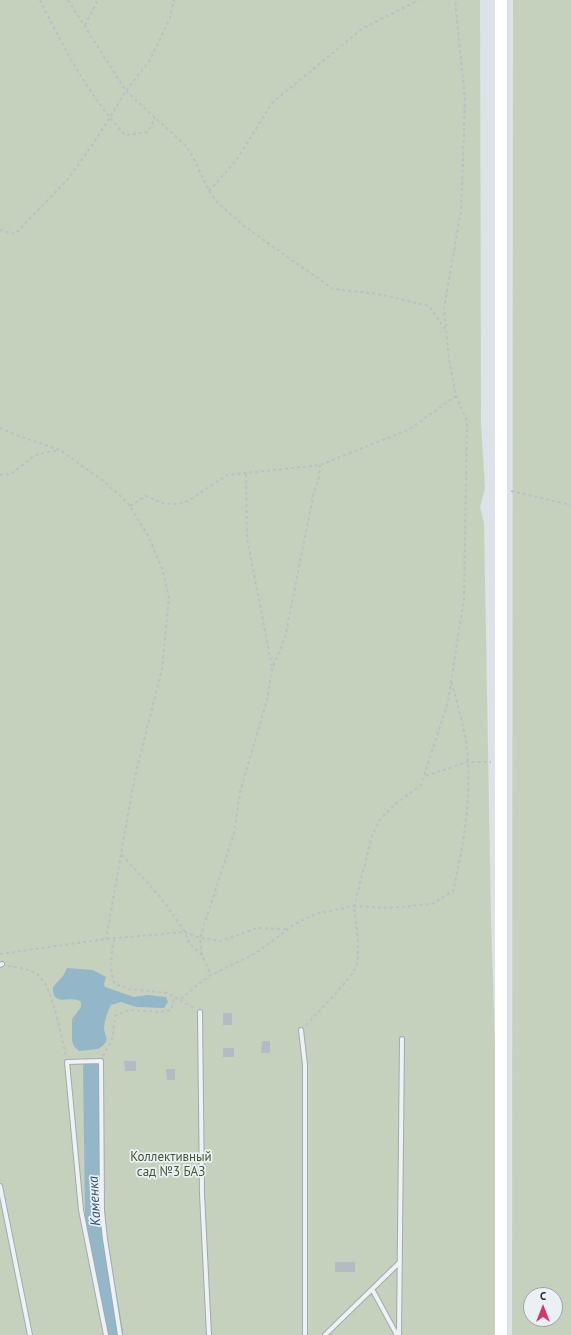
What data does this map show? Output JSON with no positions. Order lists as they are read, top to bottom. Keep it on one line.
{"water":["Каменка"],"parks":["Коллективный сад №3 БАЗ"],"north":"top"}
